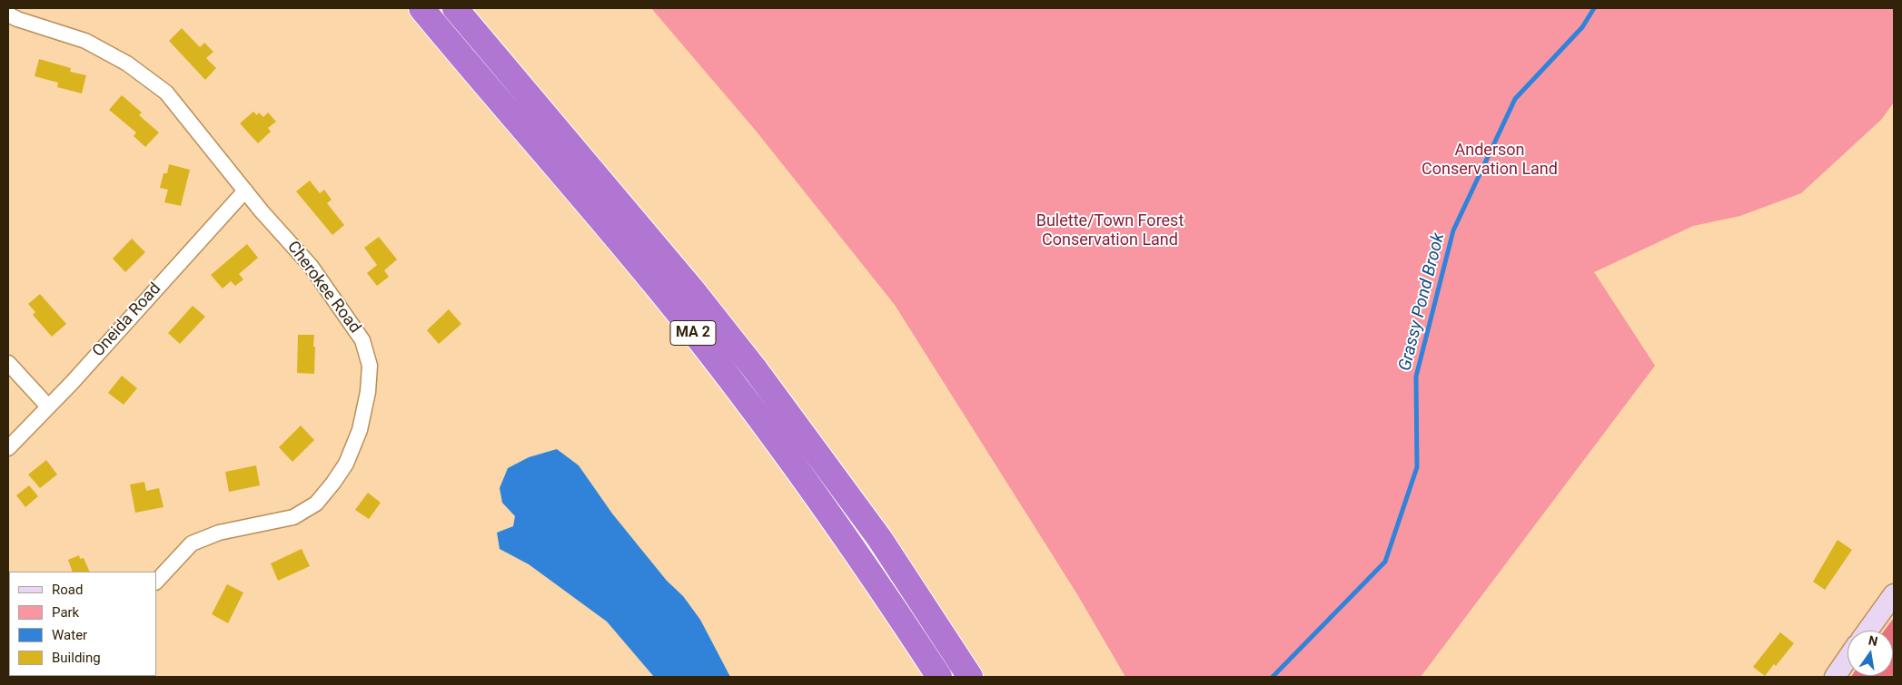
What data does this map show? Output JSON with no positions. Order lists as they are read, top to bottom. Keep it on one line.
{"streets":{"highway":["MA 2"],"street":["Cherokee Road","Oneida Road"]},"crossings":[["Cherokee Road","Oneida Road"]],"water":["Grassy Pond Brook"],"parks":["Anderson Conservation Land","Bulette/Town Forest Conservation Land"],"legend":["Road","Park","Water","Building"],"north":"top"}
